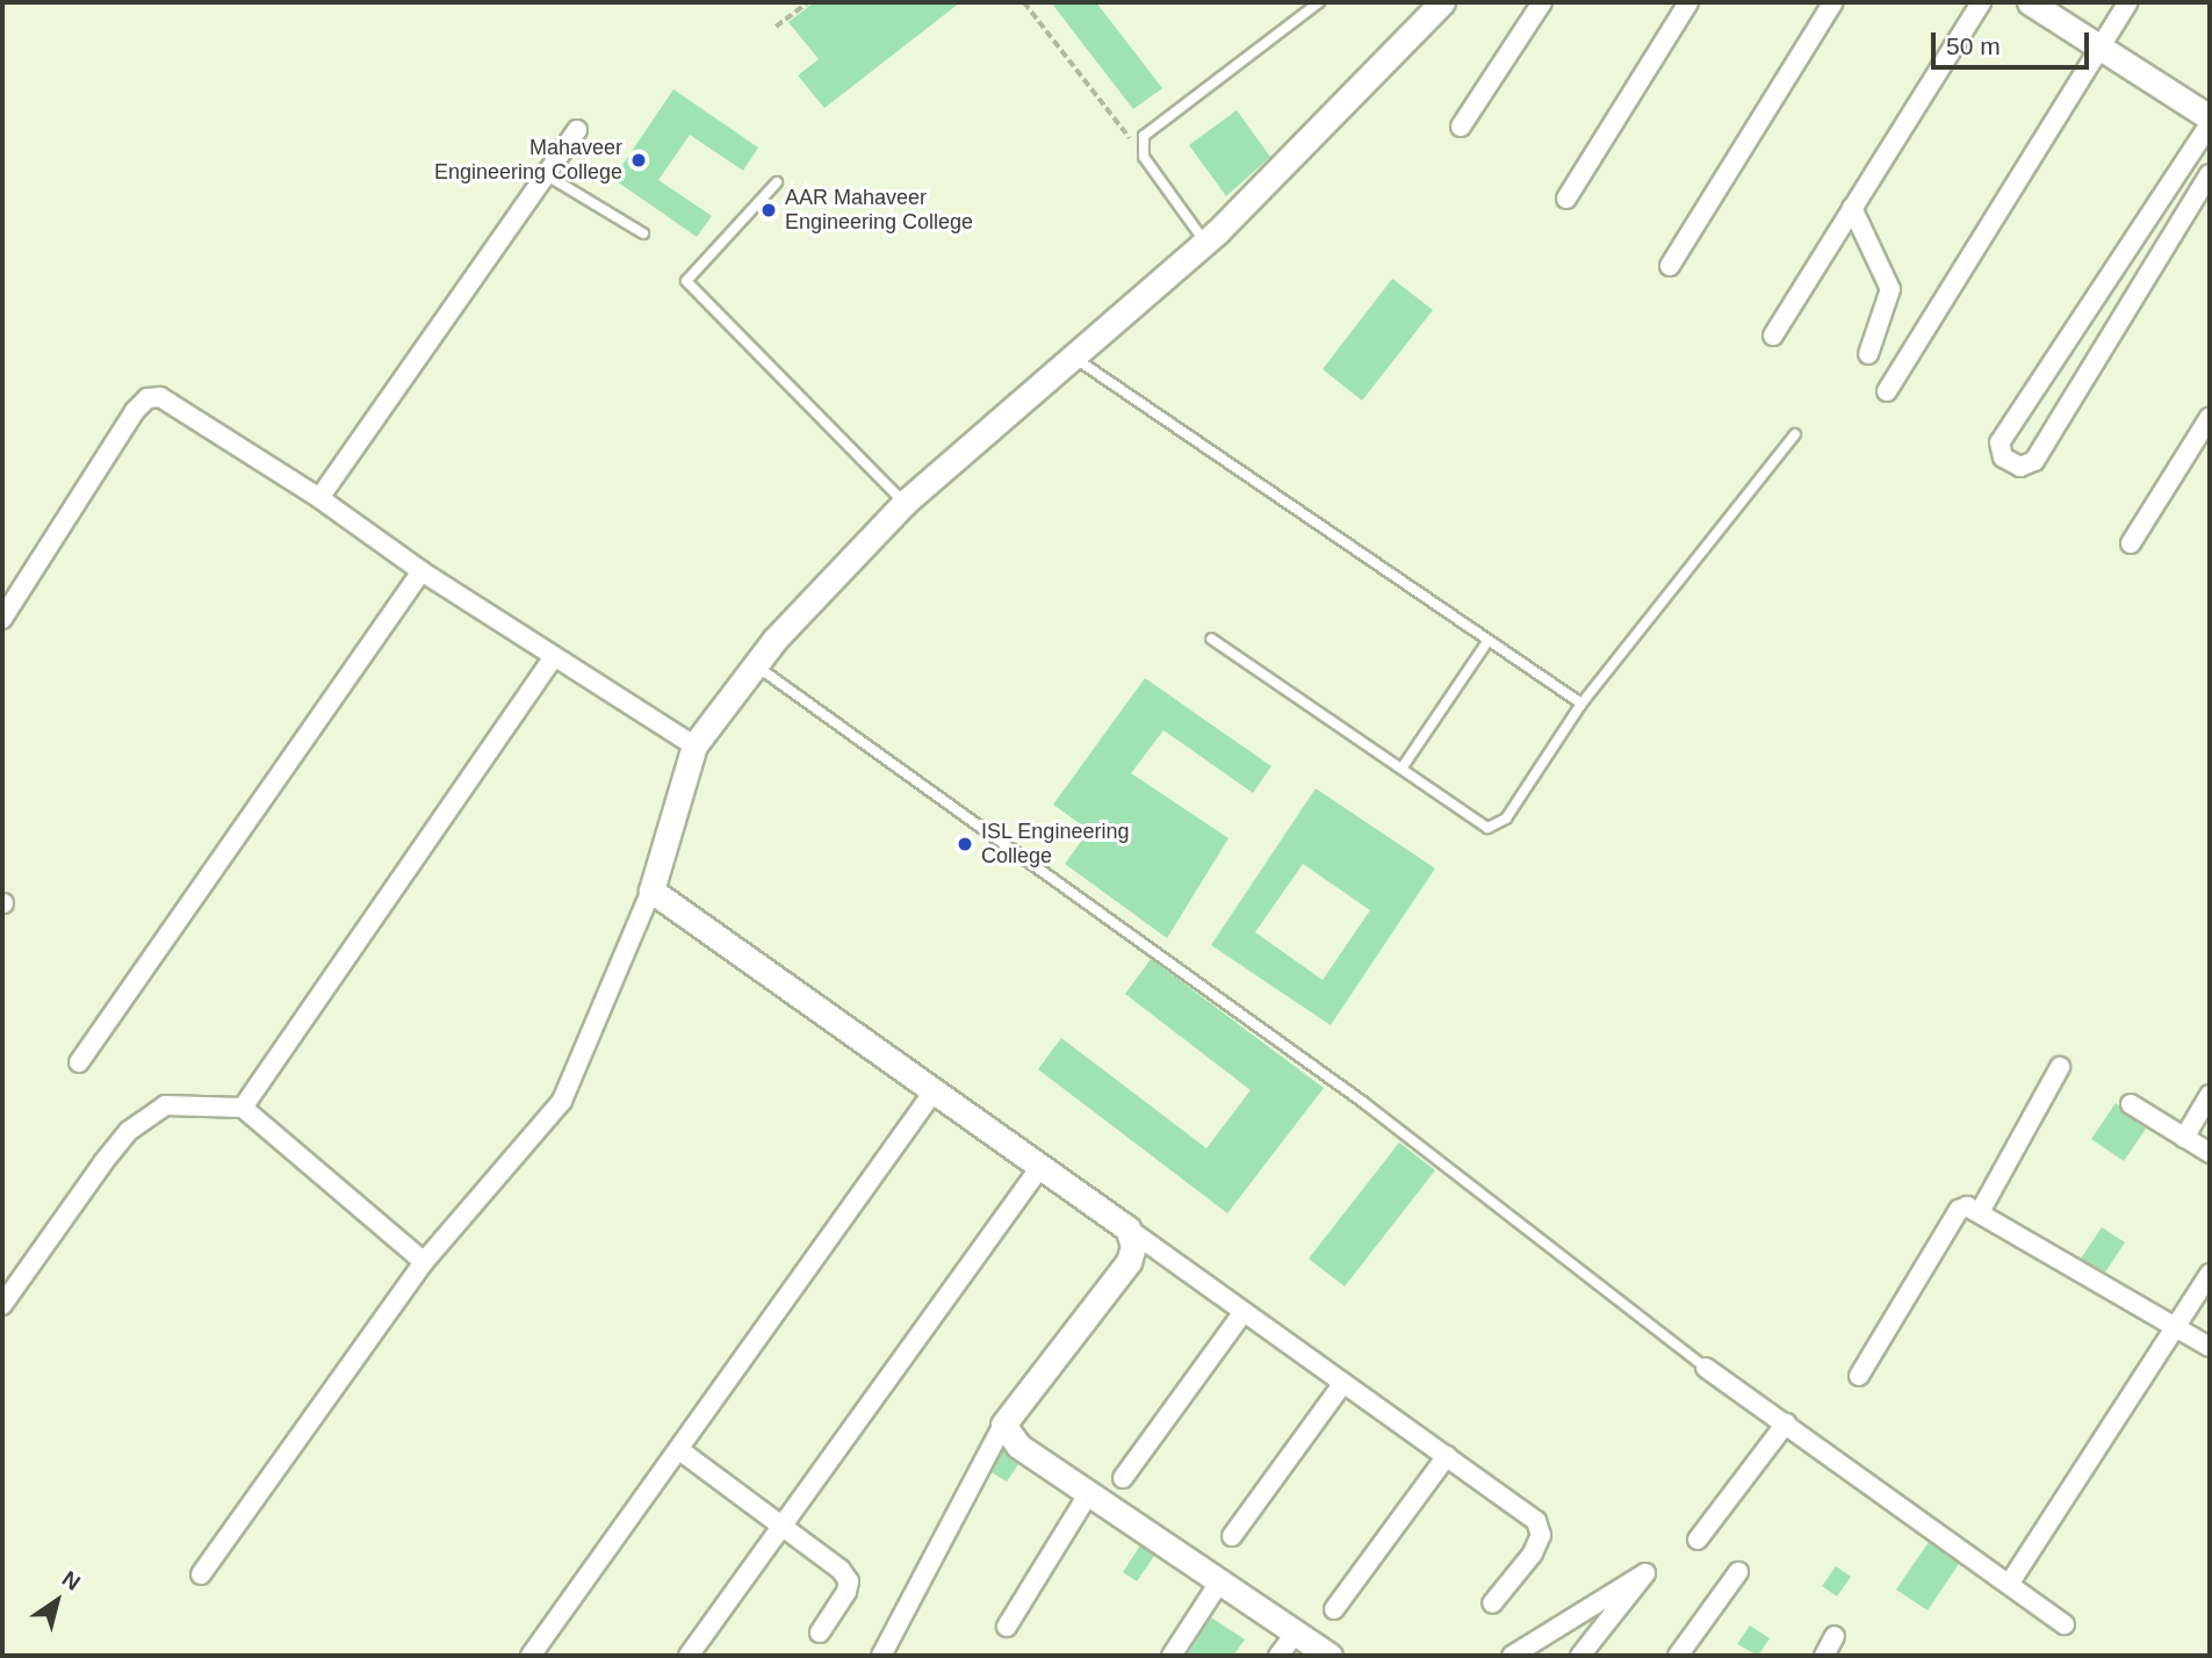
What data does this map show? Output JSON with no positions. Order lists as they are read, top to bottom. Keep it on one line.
{"places":["Mahaveer Engineering College","AAR Mahaveer Engineering College","ISL Engineering College"],"scale_bar":"50 m","north":"top right"}
